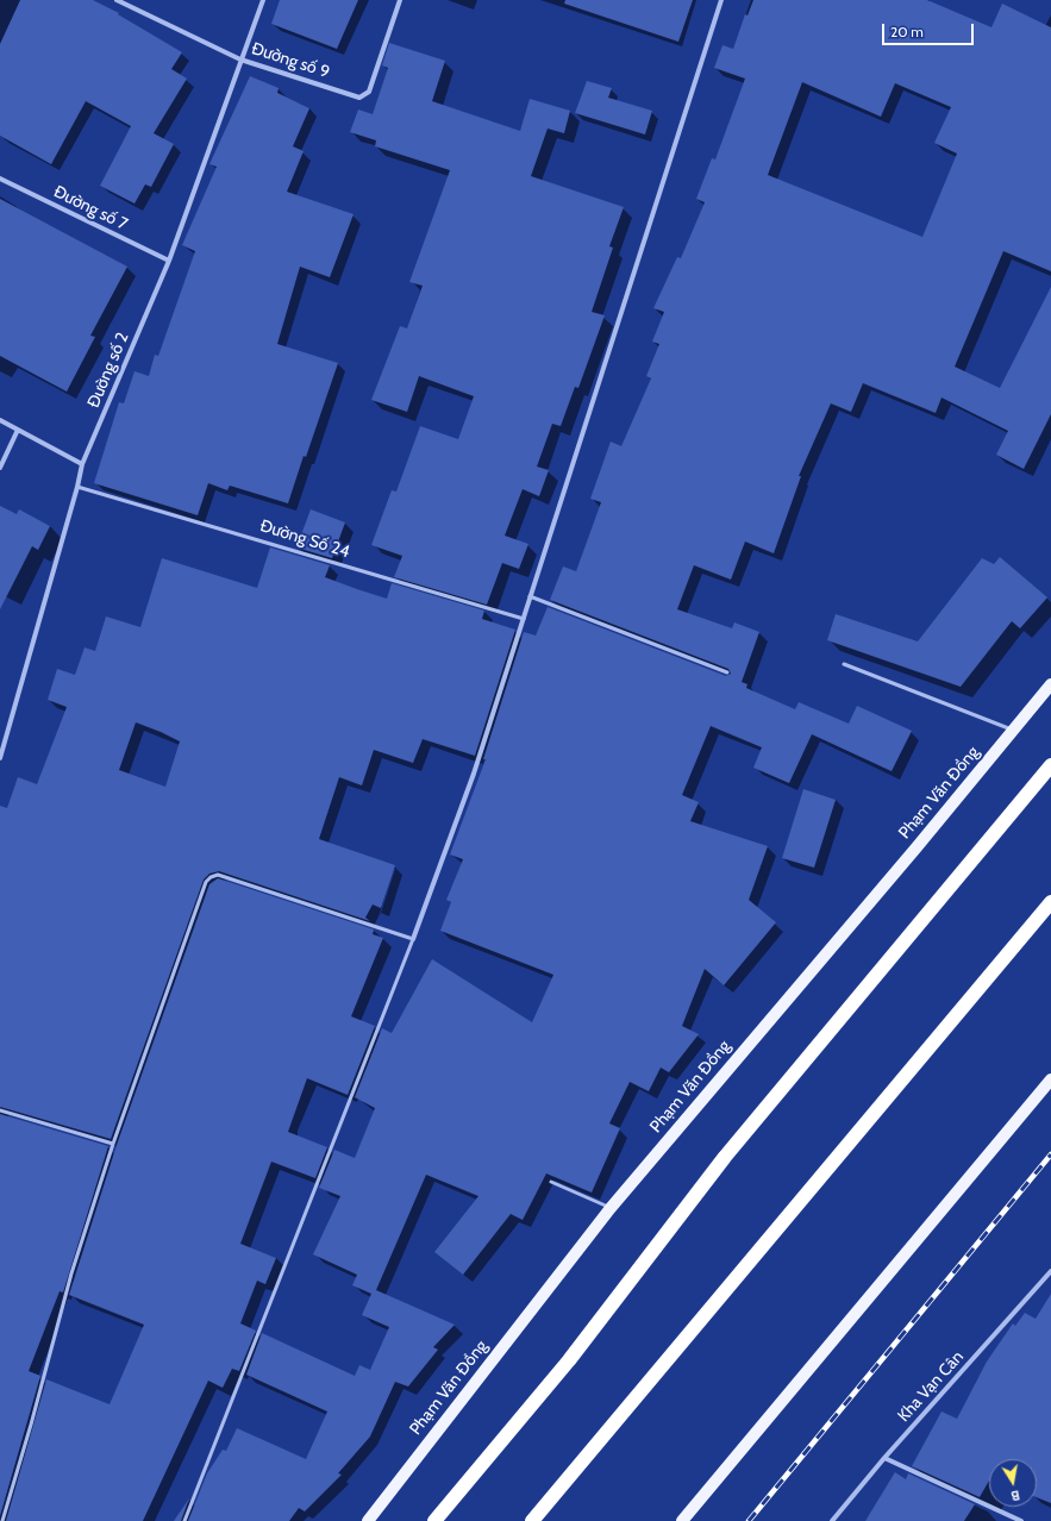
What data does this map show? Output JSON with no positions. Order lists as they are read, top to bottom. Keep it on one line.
{"streets":{"main road":["Phạm Văn Đồng"],"street":["Đường số 9","Đường số 7","Đường số 2","Kha Vạn Cân"],"lane":["Đường Số 24"]},"crossings":[["Đường số 9","Đường số 2"],["Đường số 7","Đường số 2"],["Đường số 2","Đường Số 24"]],"scale_bar":"20 m","north":"bottom"}
